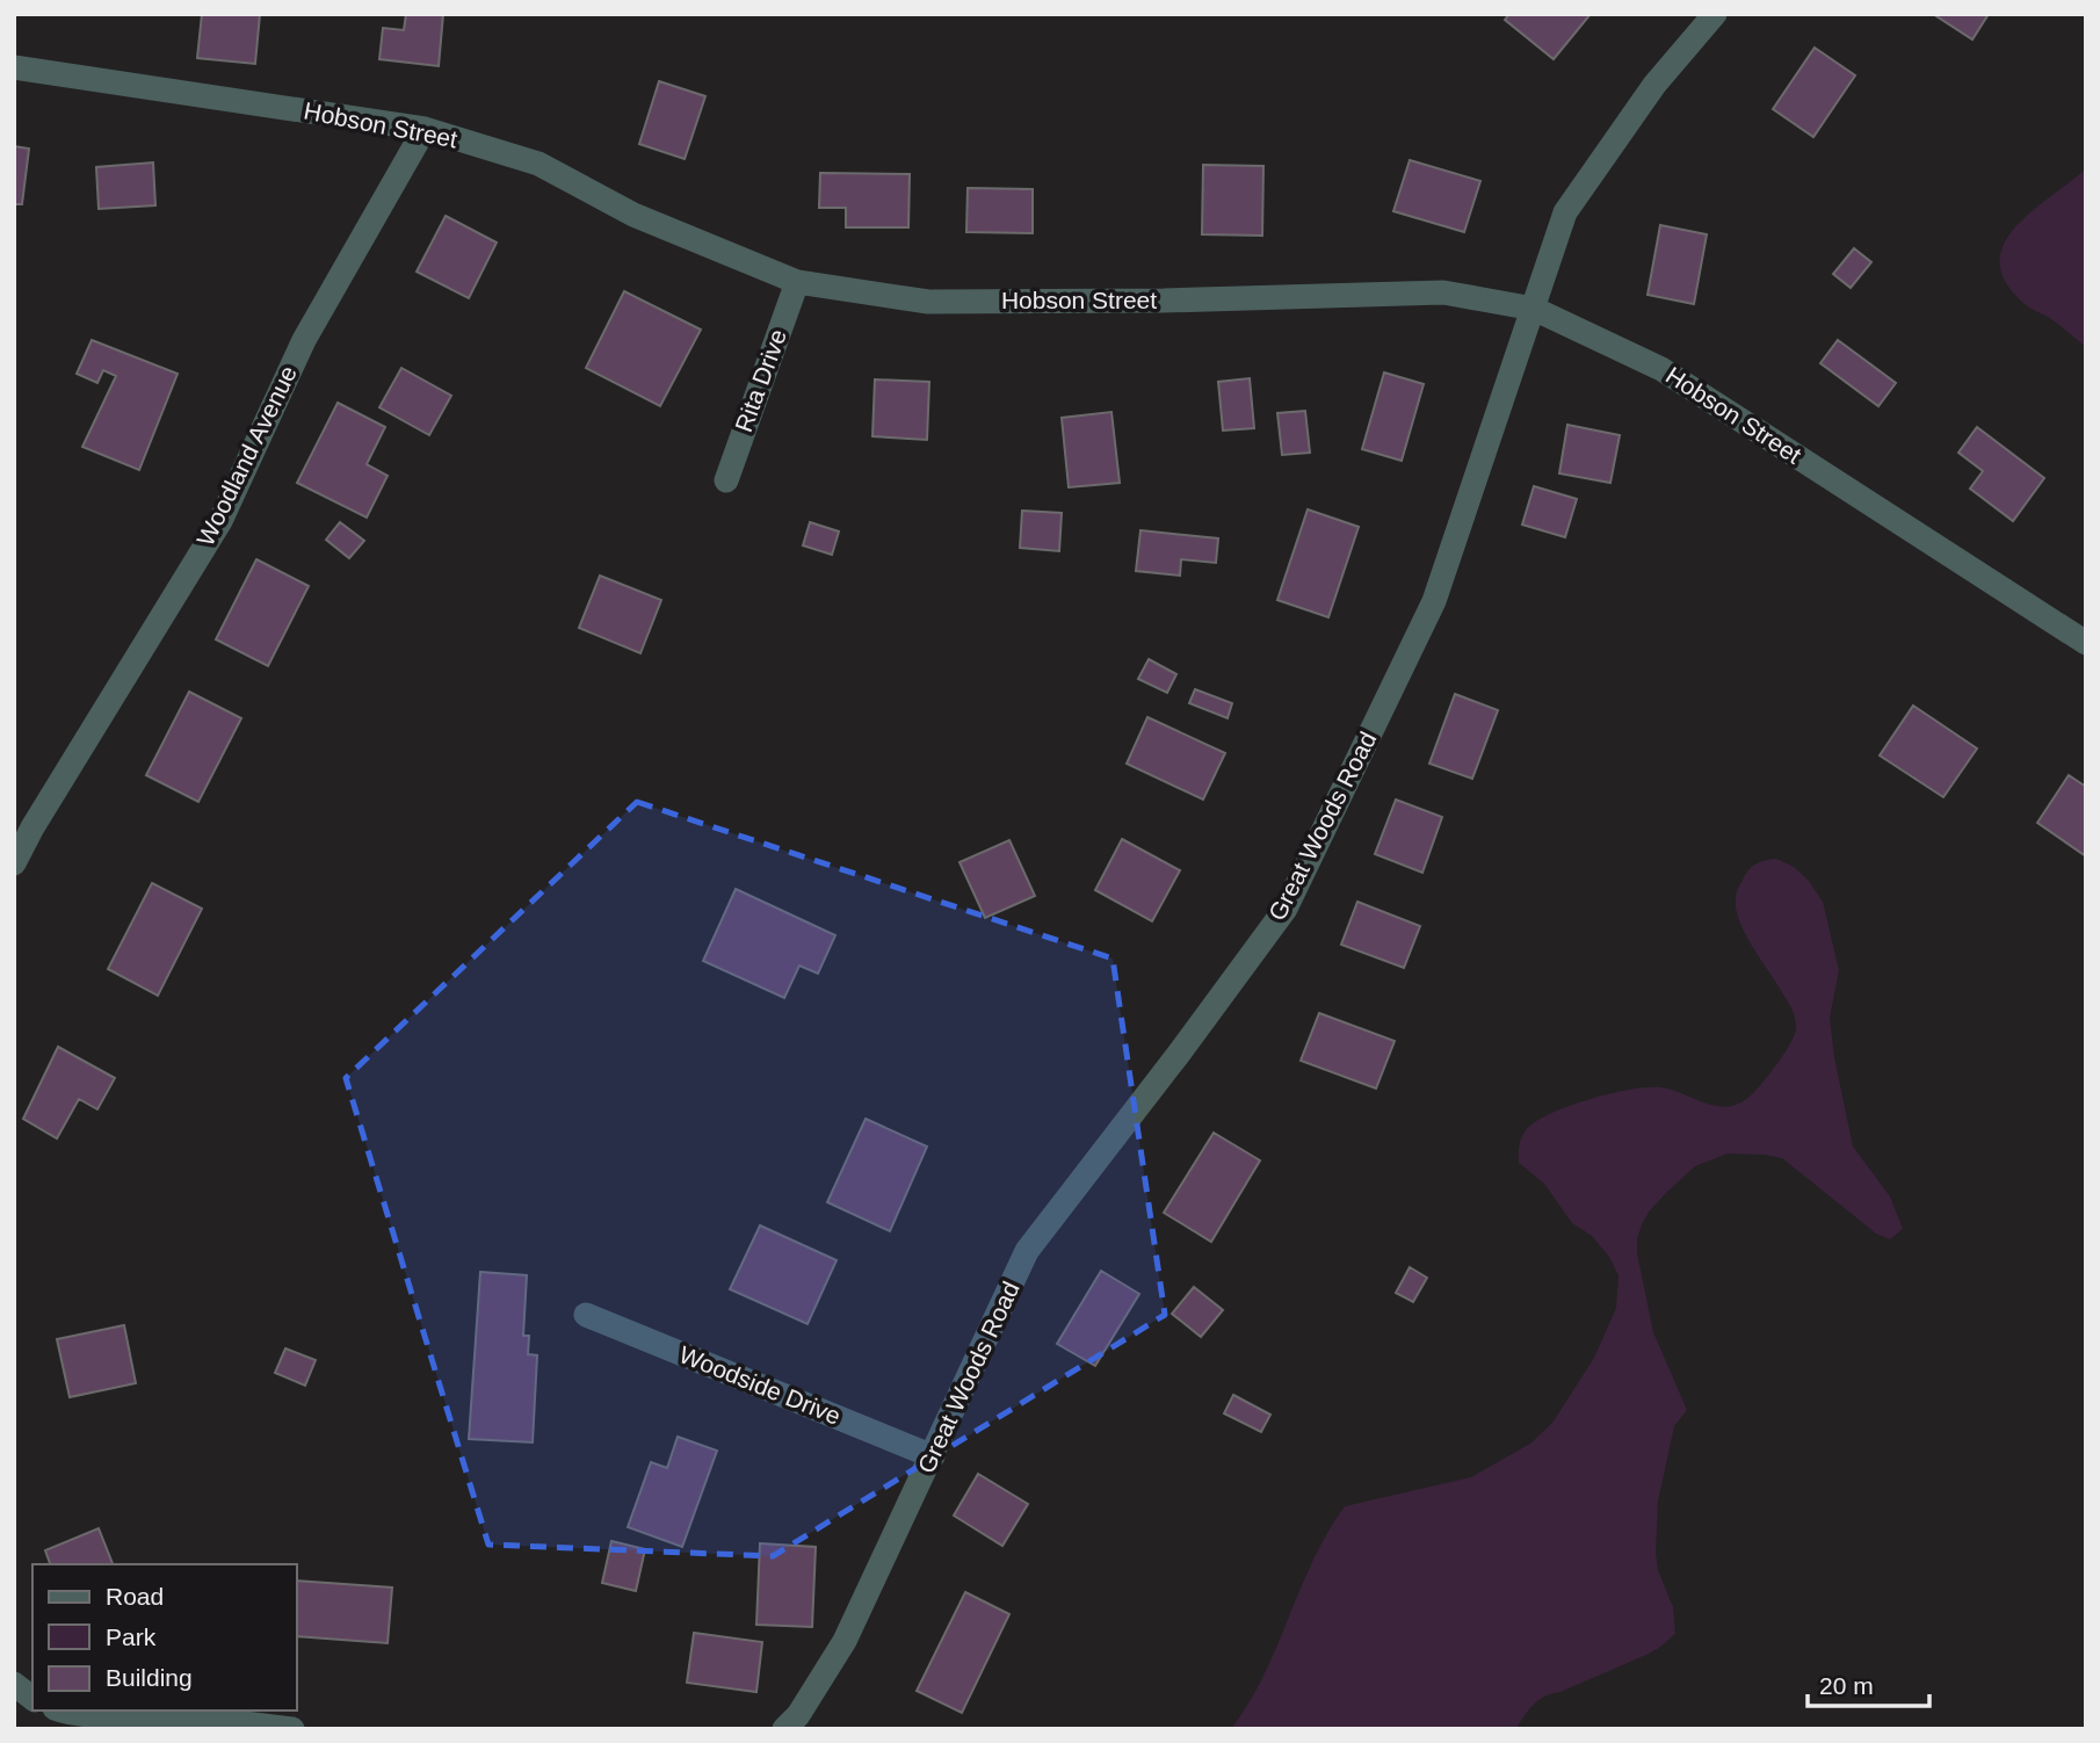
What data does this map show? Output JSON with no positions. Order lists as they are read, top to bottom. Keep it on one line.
{"streets":{"street":["Hobson Street","Rita Drive","Woodland Avenue","Great Woods Road","Woodside Drive"]},"crossings":[["Hobson Street","Rita Drive"],["Hobson Street","Woodland Avenue"],["Hobson Street","Great Woods Road"],["Great Woods Road","Woodside Drive"]],"legend":["Road","Park","Building"],"scale_bar":"20 m"}
